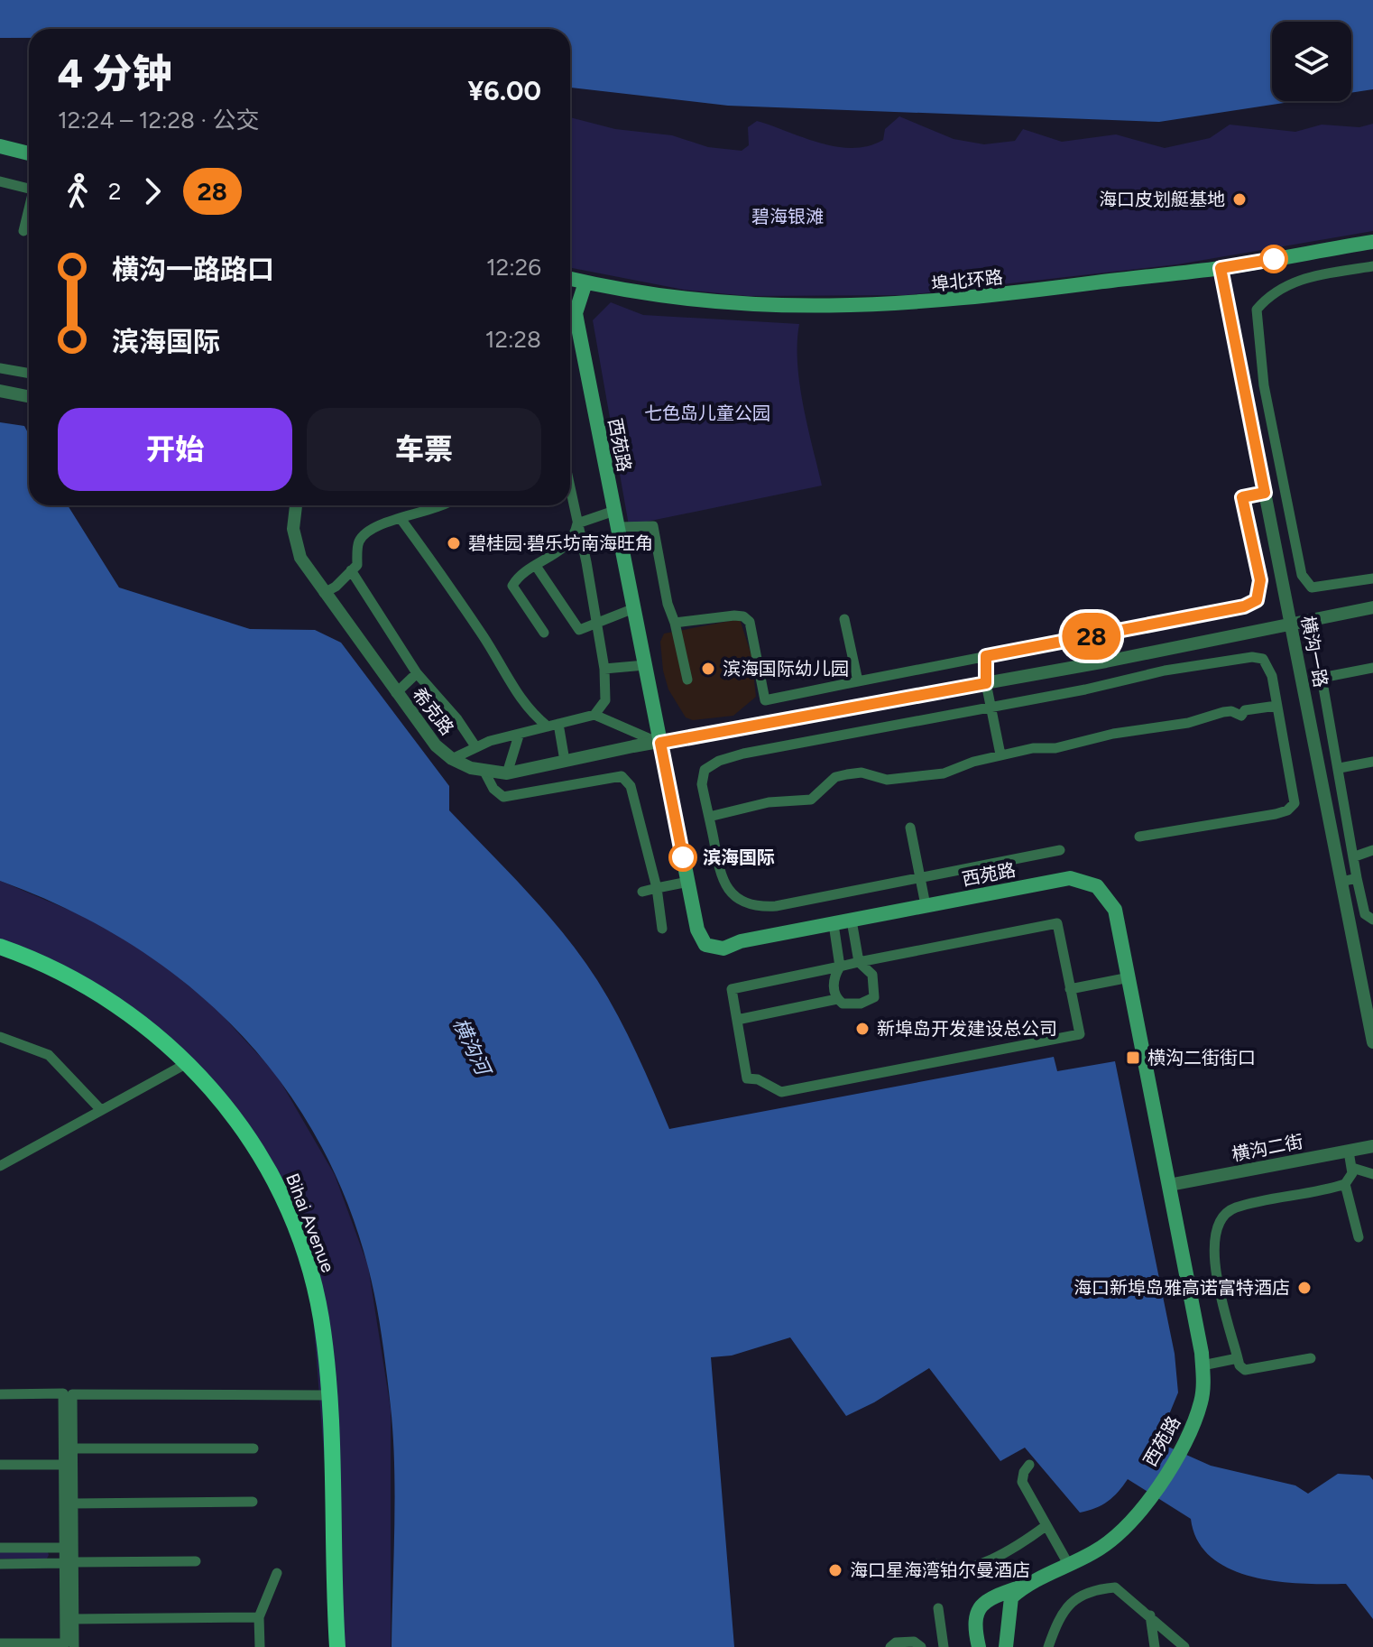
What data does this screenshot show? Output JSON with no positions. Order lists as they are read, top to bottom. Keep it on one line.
{"streets":{"main road":["埠北环路","西苑路","Bihai Avenue"],"street":["横沟一路","希克路","横沟二街"]},"crossings":[["埠北环路","西苑路"],["埠北环路","横沟一路"],["西苑路","希克路"],["西苑路","横沟二街"],["横沟一路","希克路"]],"water":["横沟河"],"parks":["碧海银滩","七色岛儿童公园"],"places":{"other":["海口皮划艇基地","碧桂园·碧乐坊南海旺角","滨海国际幼儿园","滨海国际","新埠岛开发建设总公司","海口新埠岛雅高诺富特酒店","海口星海湾铂尔曼酒店"],"transit":["横沟二街街口"]},"lines":["bus line 28"],"page":{"on_map":"28","heading":["4 分钟","12:24 – 12:28 · 公交","¥6.00"],"legs":["2","28"],"list":[{"name":"横沟一路路口","value":"12:26"},{"name":"滨海国际","value":"12:28"}],"buttons":["开始","车票"]}}
